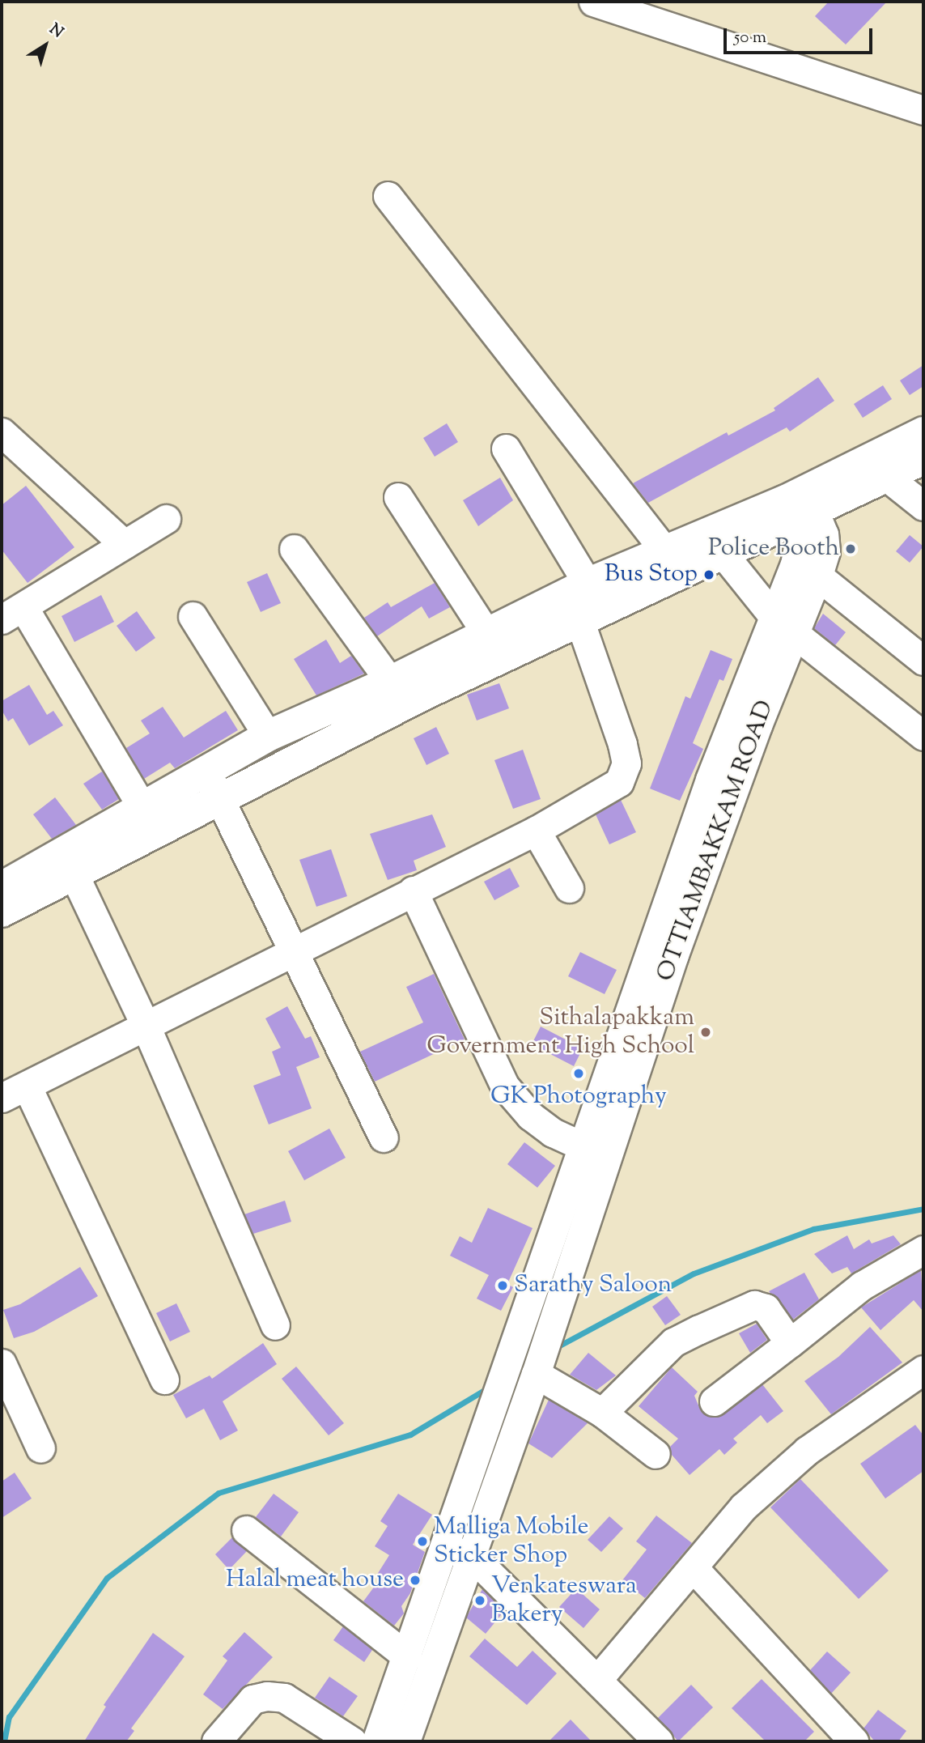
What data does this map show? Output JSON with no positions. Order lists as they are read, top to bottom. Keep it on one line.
{"streets":{"street":["OTTIAMBAKKAM ROAD"]},"places":["Police Booth","Bus Stop","Sithalapakkam Government High School","GK Photography","Sarathy Saloon","Malliga Mobile Sticker Shop","Halal meat house","Venkateswara Bakery"],"scale_bar":"50 m","north":"top right"}
